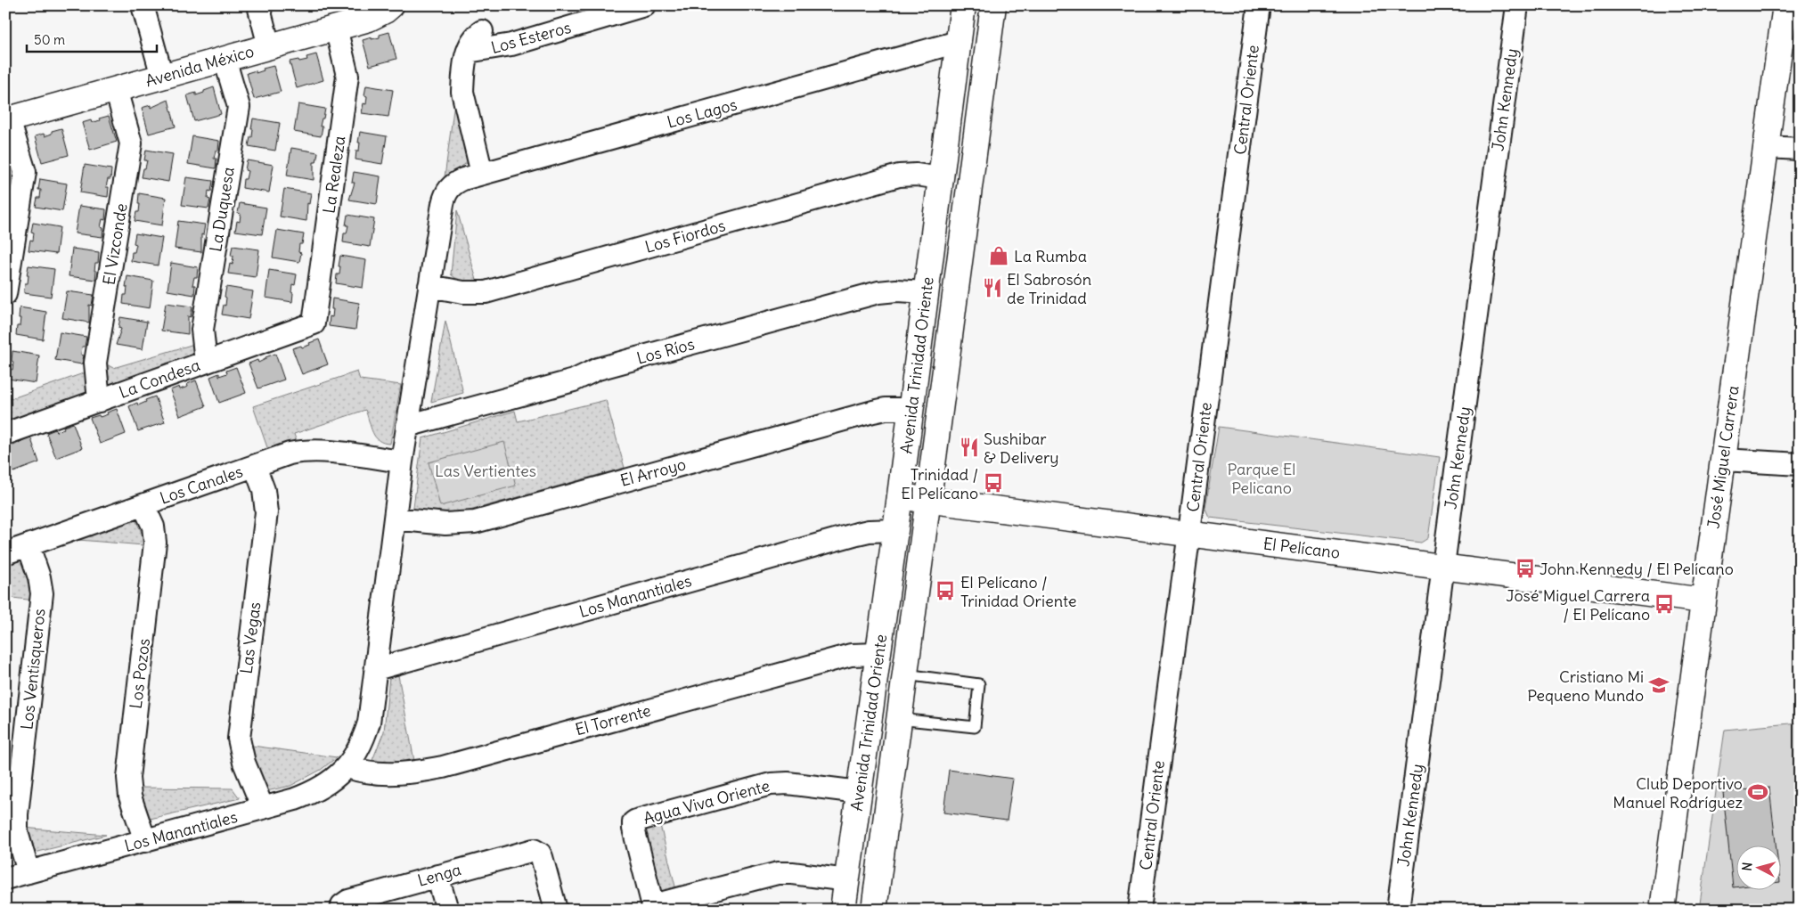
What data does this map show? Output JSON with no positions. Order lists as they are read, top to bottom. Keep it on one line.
{"streets":{"street":["Los Esteros","Avenida México","Central Oriente","John Kennedy","Los Lagos","La Realeza","La Duquesa","Los Fiordos","El Vizconde","Los Ríos","Avenida Trinidad Oriente","La Condesa","José Miguel Carrera","El Arroyo","Los Canales","El Pelícano","Los Manantiales","Las Vegas","Los Ventisqueros","Los Pozos","El Torrente","Agua Viva Oriente","Lenga"]},"crossings":[["Avenida México","La Realeza"],["Avenida México","La Duquesa"],["Avenida México","El Vizconde"],["Central Oriente","El Pelícano"],["John Kennedy","El Pelícano"],["Los Lagos","Los Fiordos"],["Los Lagos","Avenida Trinidad Oriente"],["La Realeza","La Condesa"],["La Duquesa","La Condesa"],["Los Fiordos","Avenida Trinidad Oriente"],["El Vizconde","La Condesa"],["Los Ríos","Avenida Trinidad Oriente"],["Avenida Trinidad Oriente","El Arroyo"],["Avenida Trinidad Oriente","El Pelícano"],["Avenida Trinidad Oriente","Los Manantiales"],["Avenida Trinidad Oriente","El Torrente"],["Avenida Trinidad Oriente","Agua Viva Oriente"],["José Miguel Carrera","El Pelícano"],["Los Canales","Las Vegas"],["Los Canales","Los Ventisqueros"],["Los Canales","Los Pozos"],["Los Manantiales","Las Vegas"],["Los Manantiales","Los Ventisqueros"],["Los Manantiales","Los Pozos"],["Los Manantiales","El Torrente"]],"parks":["Parque El Pelicano","Las Vertientes"],"places":{"shop":["La Rumba"],"restaurant":["El Sabrosón de Trinidad","Sushibar & Delivery"],"bus stop":["Trinidad / El Pelícano","John Kennedy / El Pelícano","El Pelícano / Trinidad Oriente","José Miguel Carrera / El Pelícano"],"school or university":["Cristiano Mi Pequeno Mundo"],"sports":["Club Deportivo Manuel Rodríguez"]},"scale_bar":"50 m","north":"left"}
